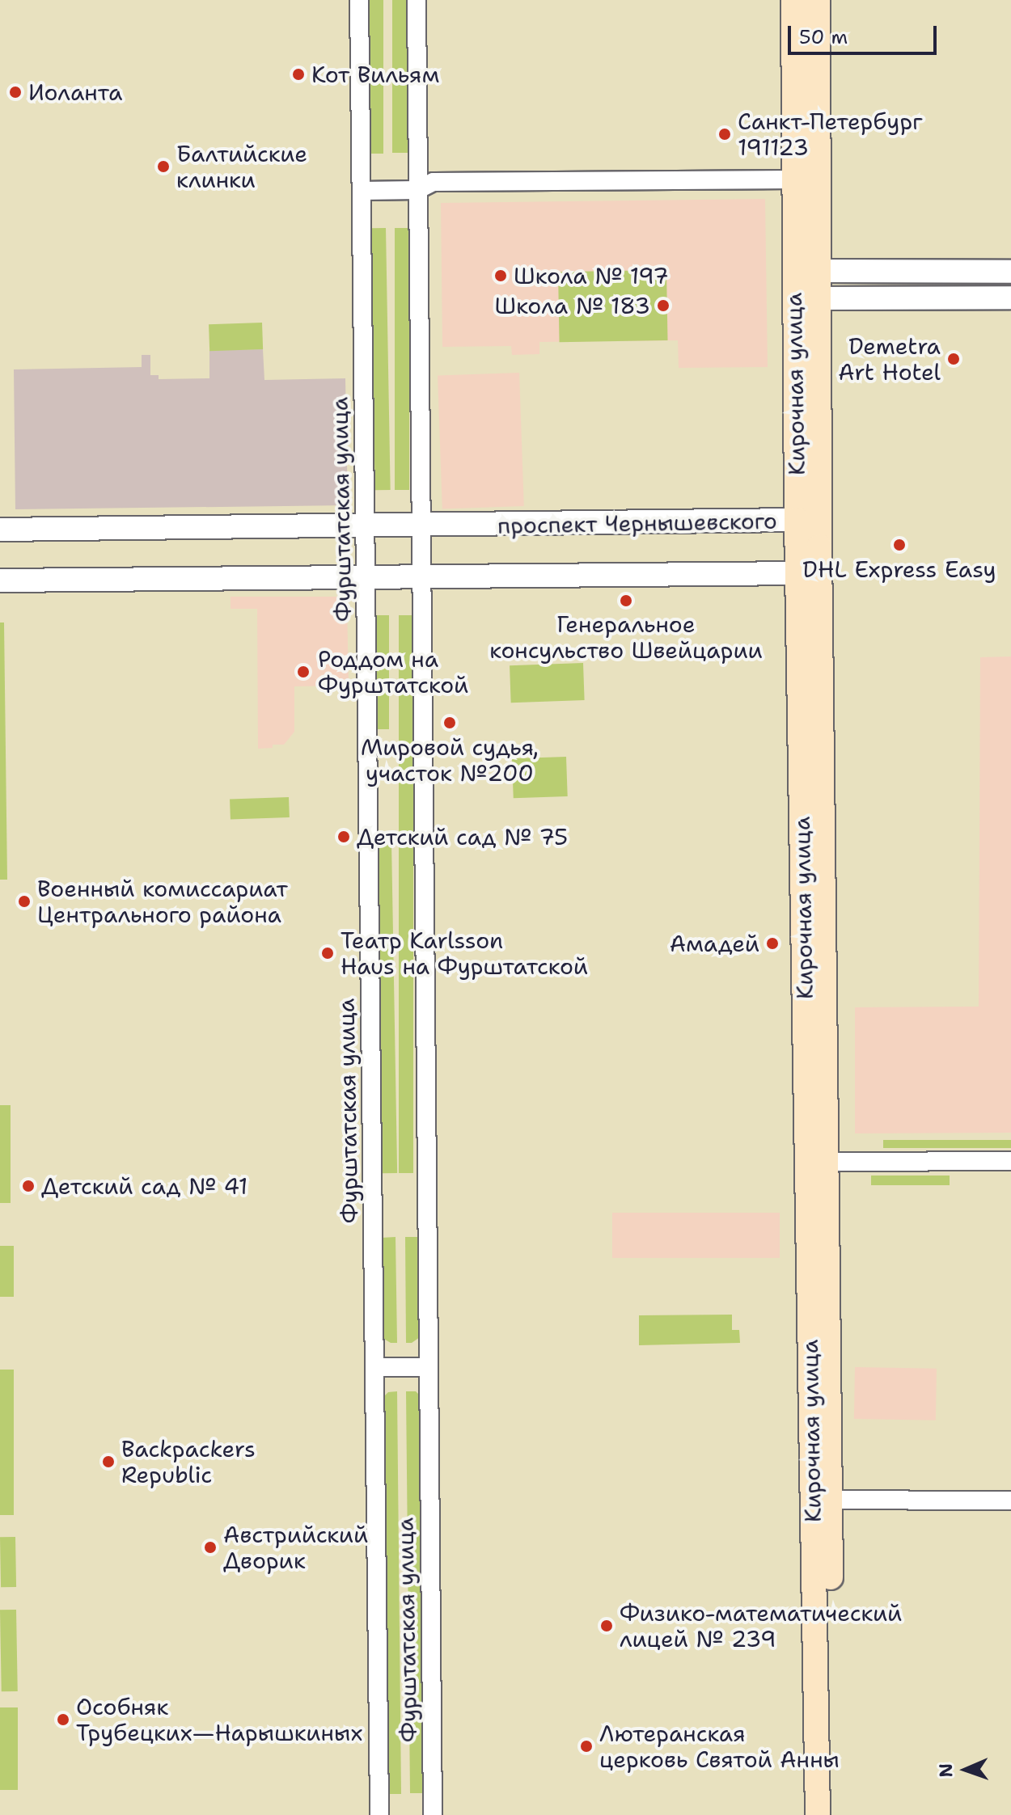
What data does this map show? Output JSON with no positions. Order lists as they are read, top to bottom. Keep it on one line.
{"streets":{"main road":["Кирочная улица"],"street":["Фурштатская улица","проспект Чернышевского"]},"crossings":[["Кирочная улица","проспект Чернышевского"],["Фурштатская улица","проспект Чернышевского"]],"places":["Кот Вильям","Иоланта","Санкт-Петербург 191123","Балтийские клинки","Школа № 197","Школа № 183","Demetra Art Hotel","DHL Express Easy","Генеральное консульство Швейцарии","Роддом на Фурштатской","Мировой судья, участок №200","Детский сад № 75","Военный комиссариат Центрального района","Амадей","Театр Karlsson Haus на Фурштатской","Детский сад № 41","Backpackers Republic","Австрийский Дворик","Физико-математический лицей № 239","Особняк Трубецких—Нарышкиных","Лютеранская церковь Святой Анны"],"scale_bar":"50 m","north":"left"}
